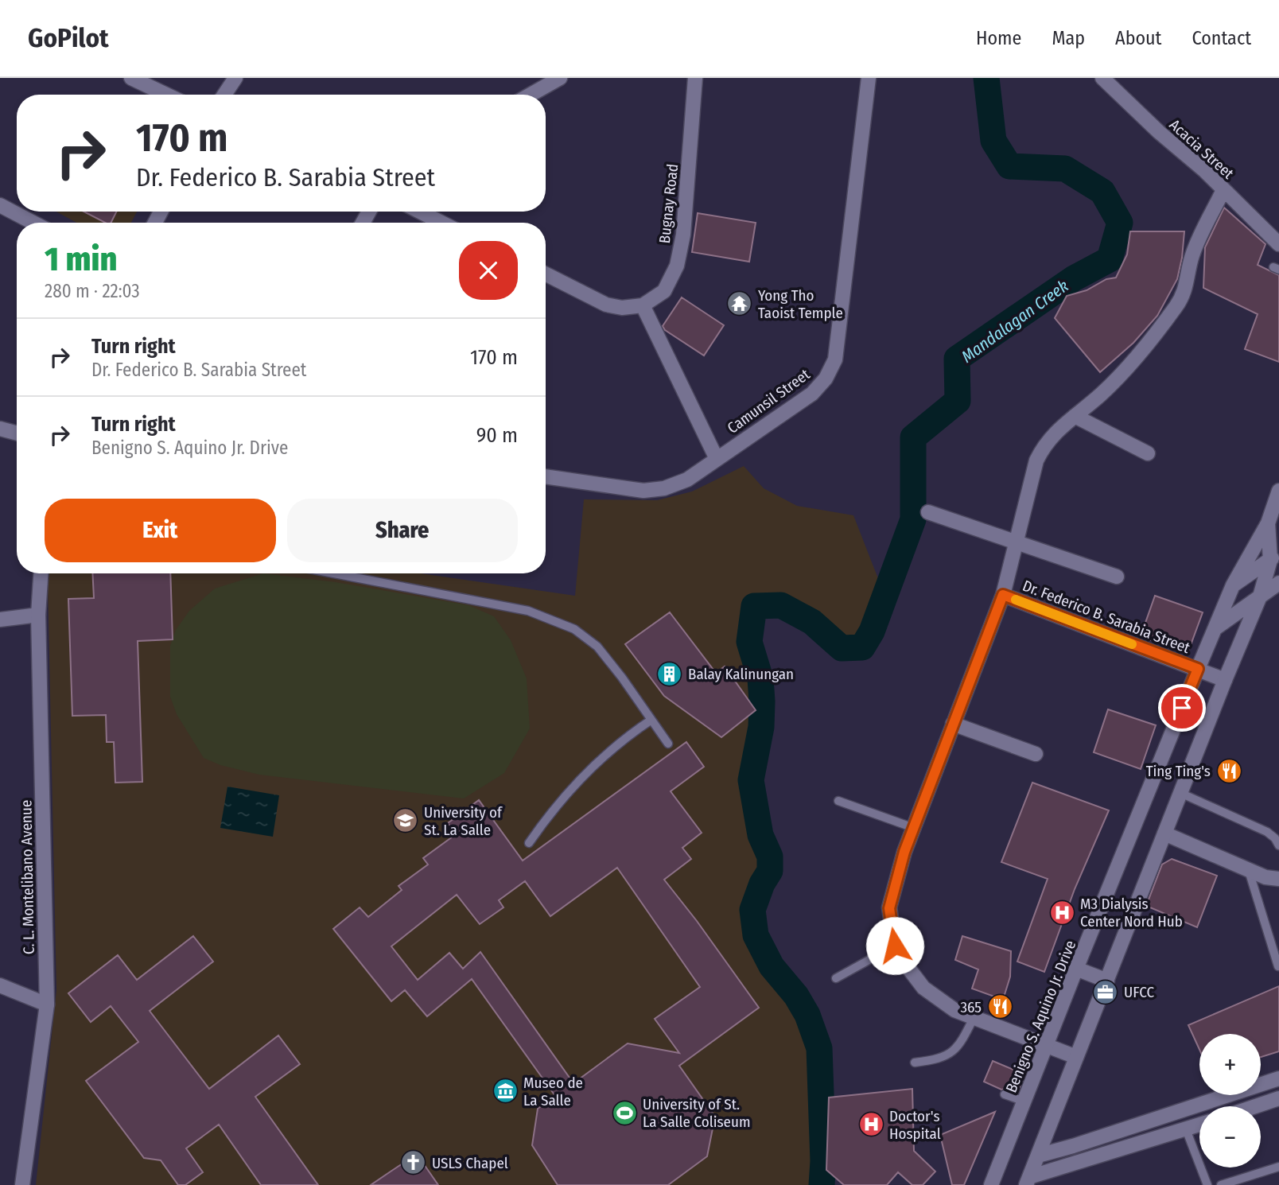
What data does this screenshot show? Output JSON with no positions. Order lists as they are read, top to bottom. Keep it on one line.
{"streets":{"street":["Acacia Street","Bugnay Road","Camunsil Street","Dr. Federico B. Sarabia Street","C. L. Montelibano Avenue","Benigno S. Aquino Jr. Drive"]},"crossings":[["Dr. Federico B. Sarabia Street","Benigno S. Aquino Jr. Drive"]],"water":["Mandalagan Creek"],"places":{"temple":["Yong Tho Taoist Temple"],"building":["Balay Kalinungan"],"restaurant":["Ting Ting's","365"],"school or university":["University of St. La Salle"],"hospital":["M3 Dialysis Center Nord Hub","Doctor's Hospital"],"office":["UFCC"],"museum":["Museo de La Salle"],"sports":["University of St. La Salle Coliseum"],"church":["USLS Chapel"]},"page":{"header":"GoPilot","nav":["Home","Map","About","Contact"],"turn":["170 m","Dr. Federico B. Sarabia Street"],"heading":["1 min","280 m · 22:03"],"list":[{"name":"Turn right","note":"Dr. Federico B. Sarabia Street","value":"170 m"},{"name":"Turn right","note":"Benigno S. Aquino Jr. Drive","value":"90 m"}],"buttons":["Exit","Share"],"map_buttons":["+","−"]}}
